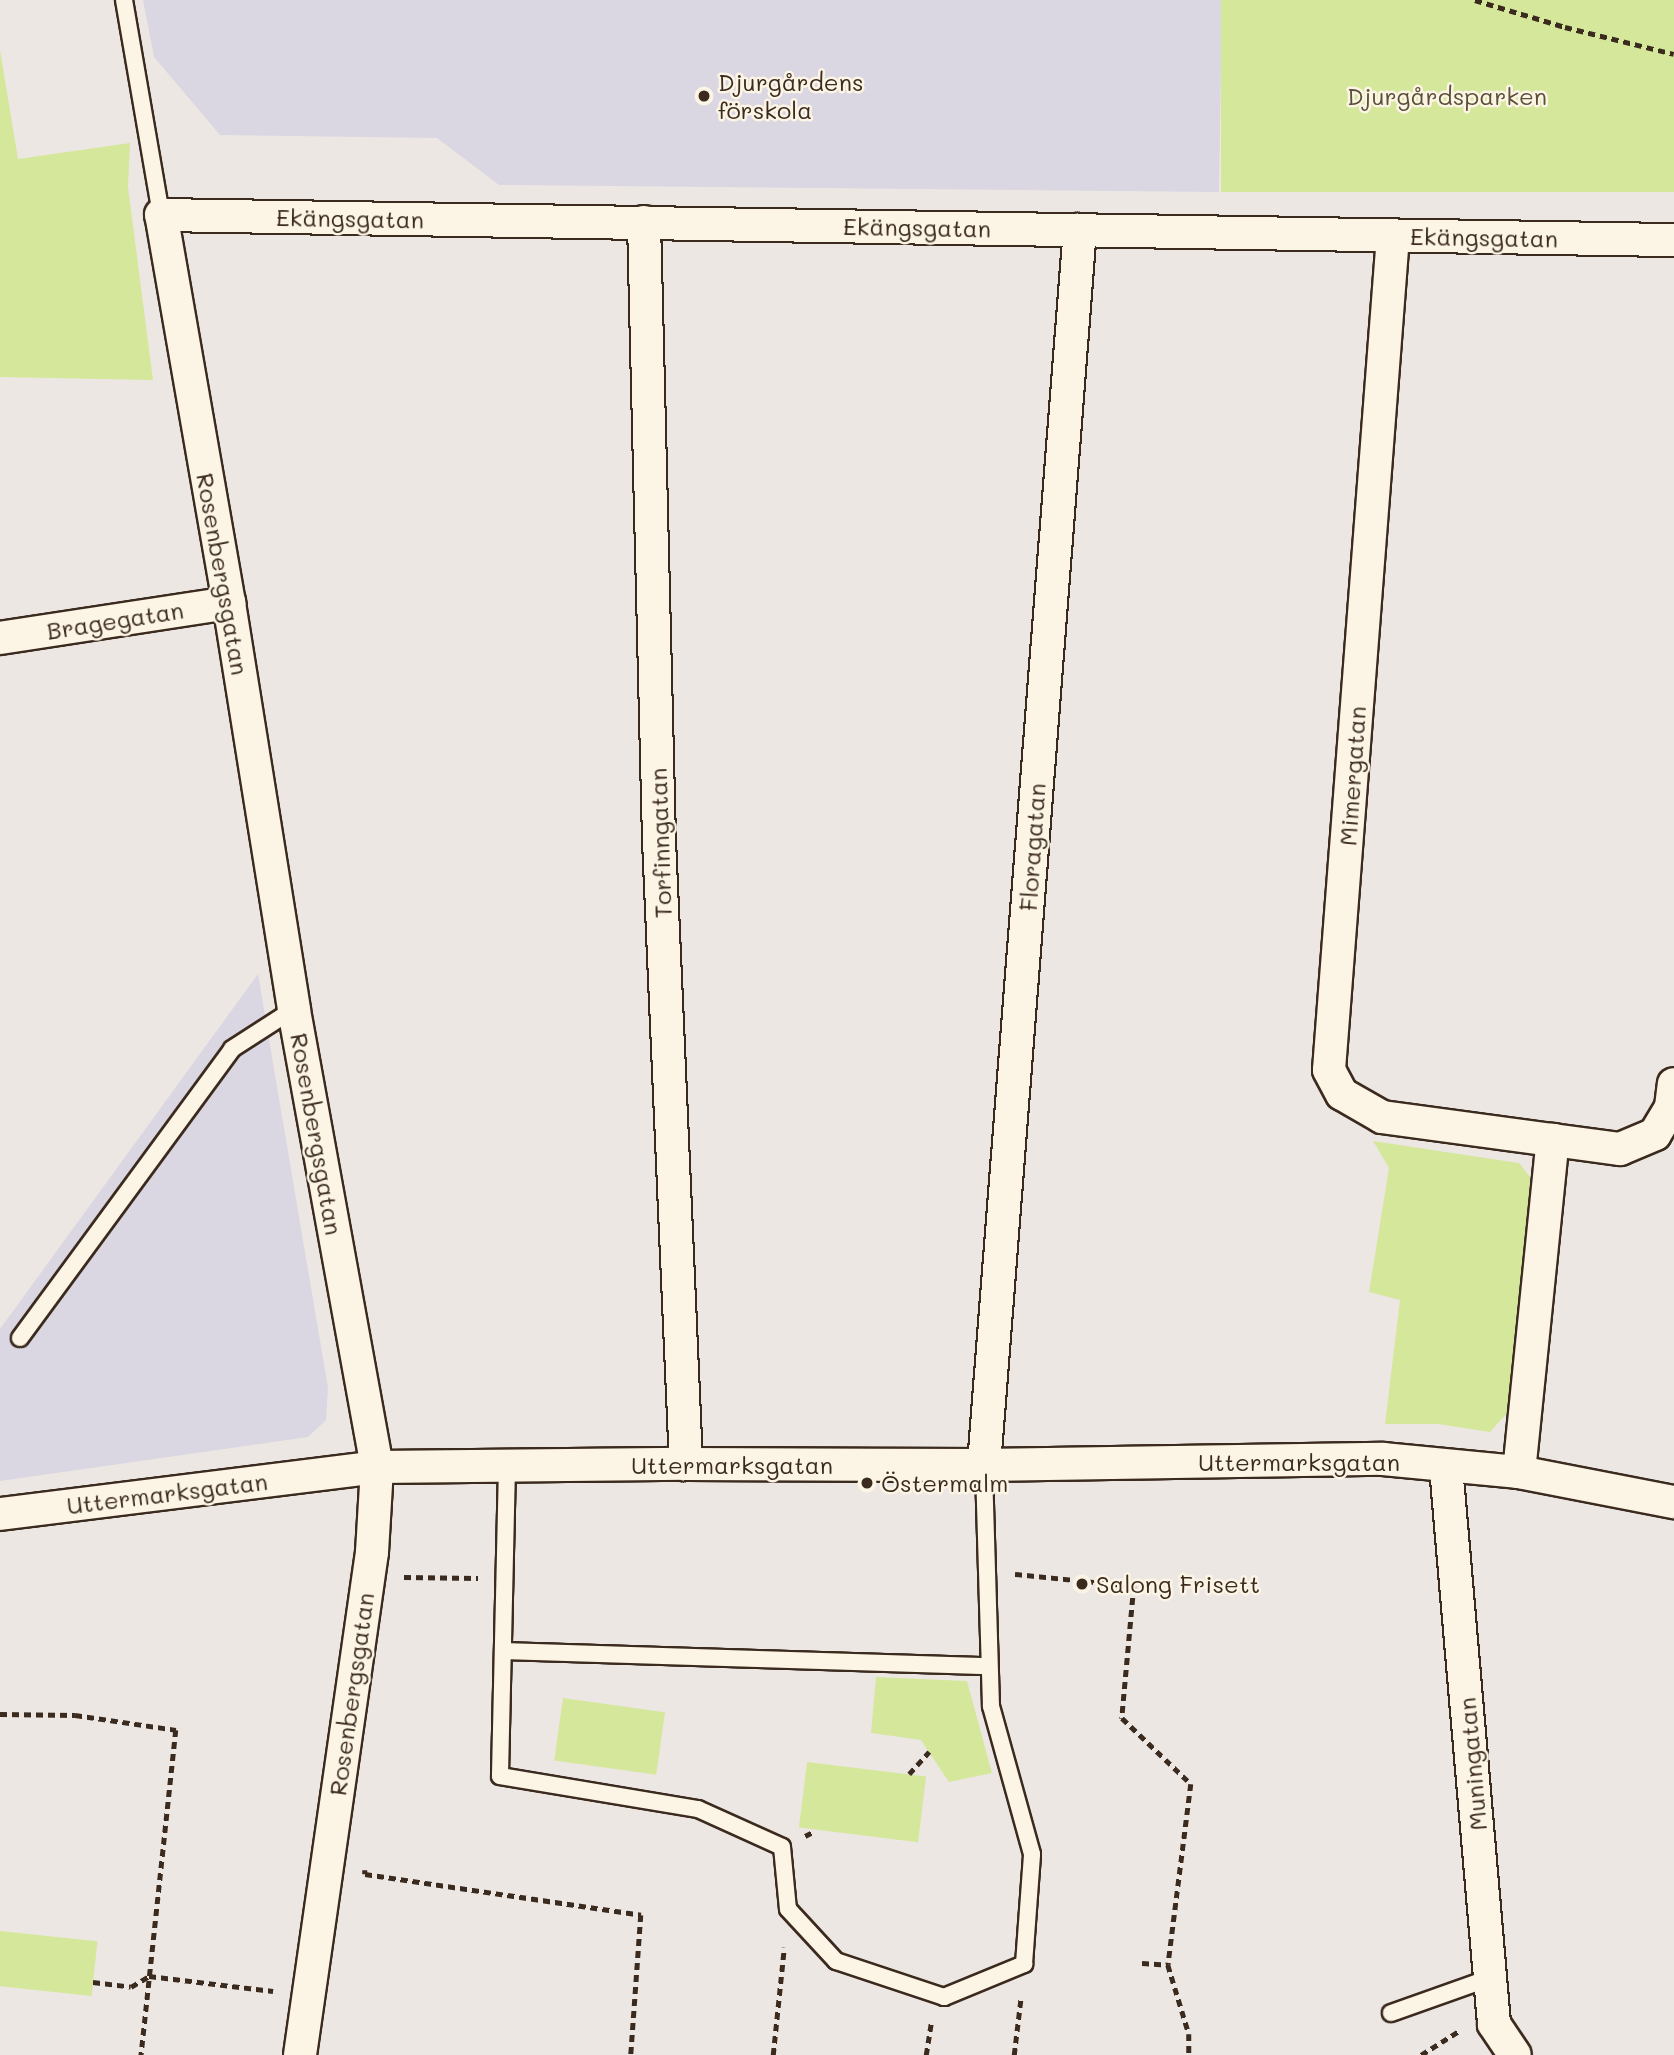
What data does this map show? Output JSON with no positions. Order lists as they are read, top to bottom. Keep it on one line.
{"streets":{"street":["Ekängsgatan","Rosenbergsgatan","Bragegatan","Mimergatan","Torfinngatan","Floragatan","Uttermarksgatan","Muningatan"]},"crossings":[["Ekängsgatan","Rosenbergsgatan"],["Ekängsgatan","Mimergatan"],["Ekängsgatan","Torfinngatan"],["Ekängsgatan","Floragatan"],["Rosenbergsgatan","Bragegatan"],["Rosenbergsgatan","Uttermarksgatan"],["Torfinngatan","Uttermarksgatan"],["Floragatan","Uttermarksgatan"],["Uttermarksgatan","Muningatan"]],"parks":["Djurgårdsparken"],"places":["Djurgårdens förskola","Östermalm","Salong Frisett"]}
